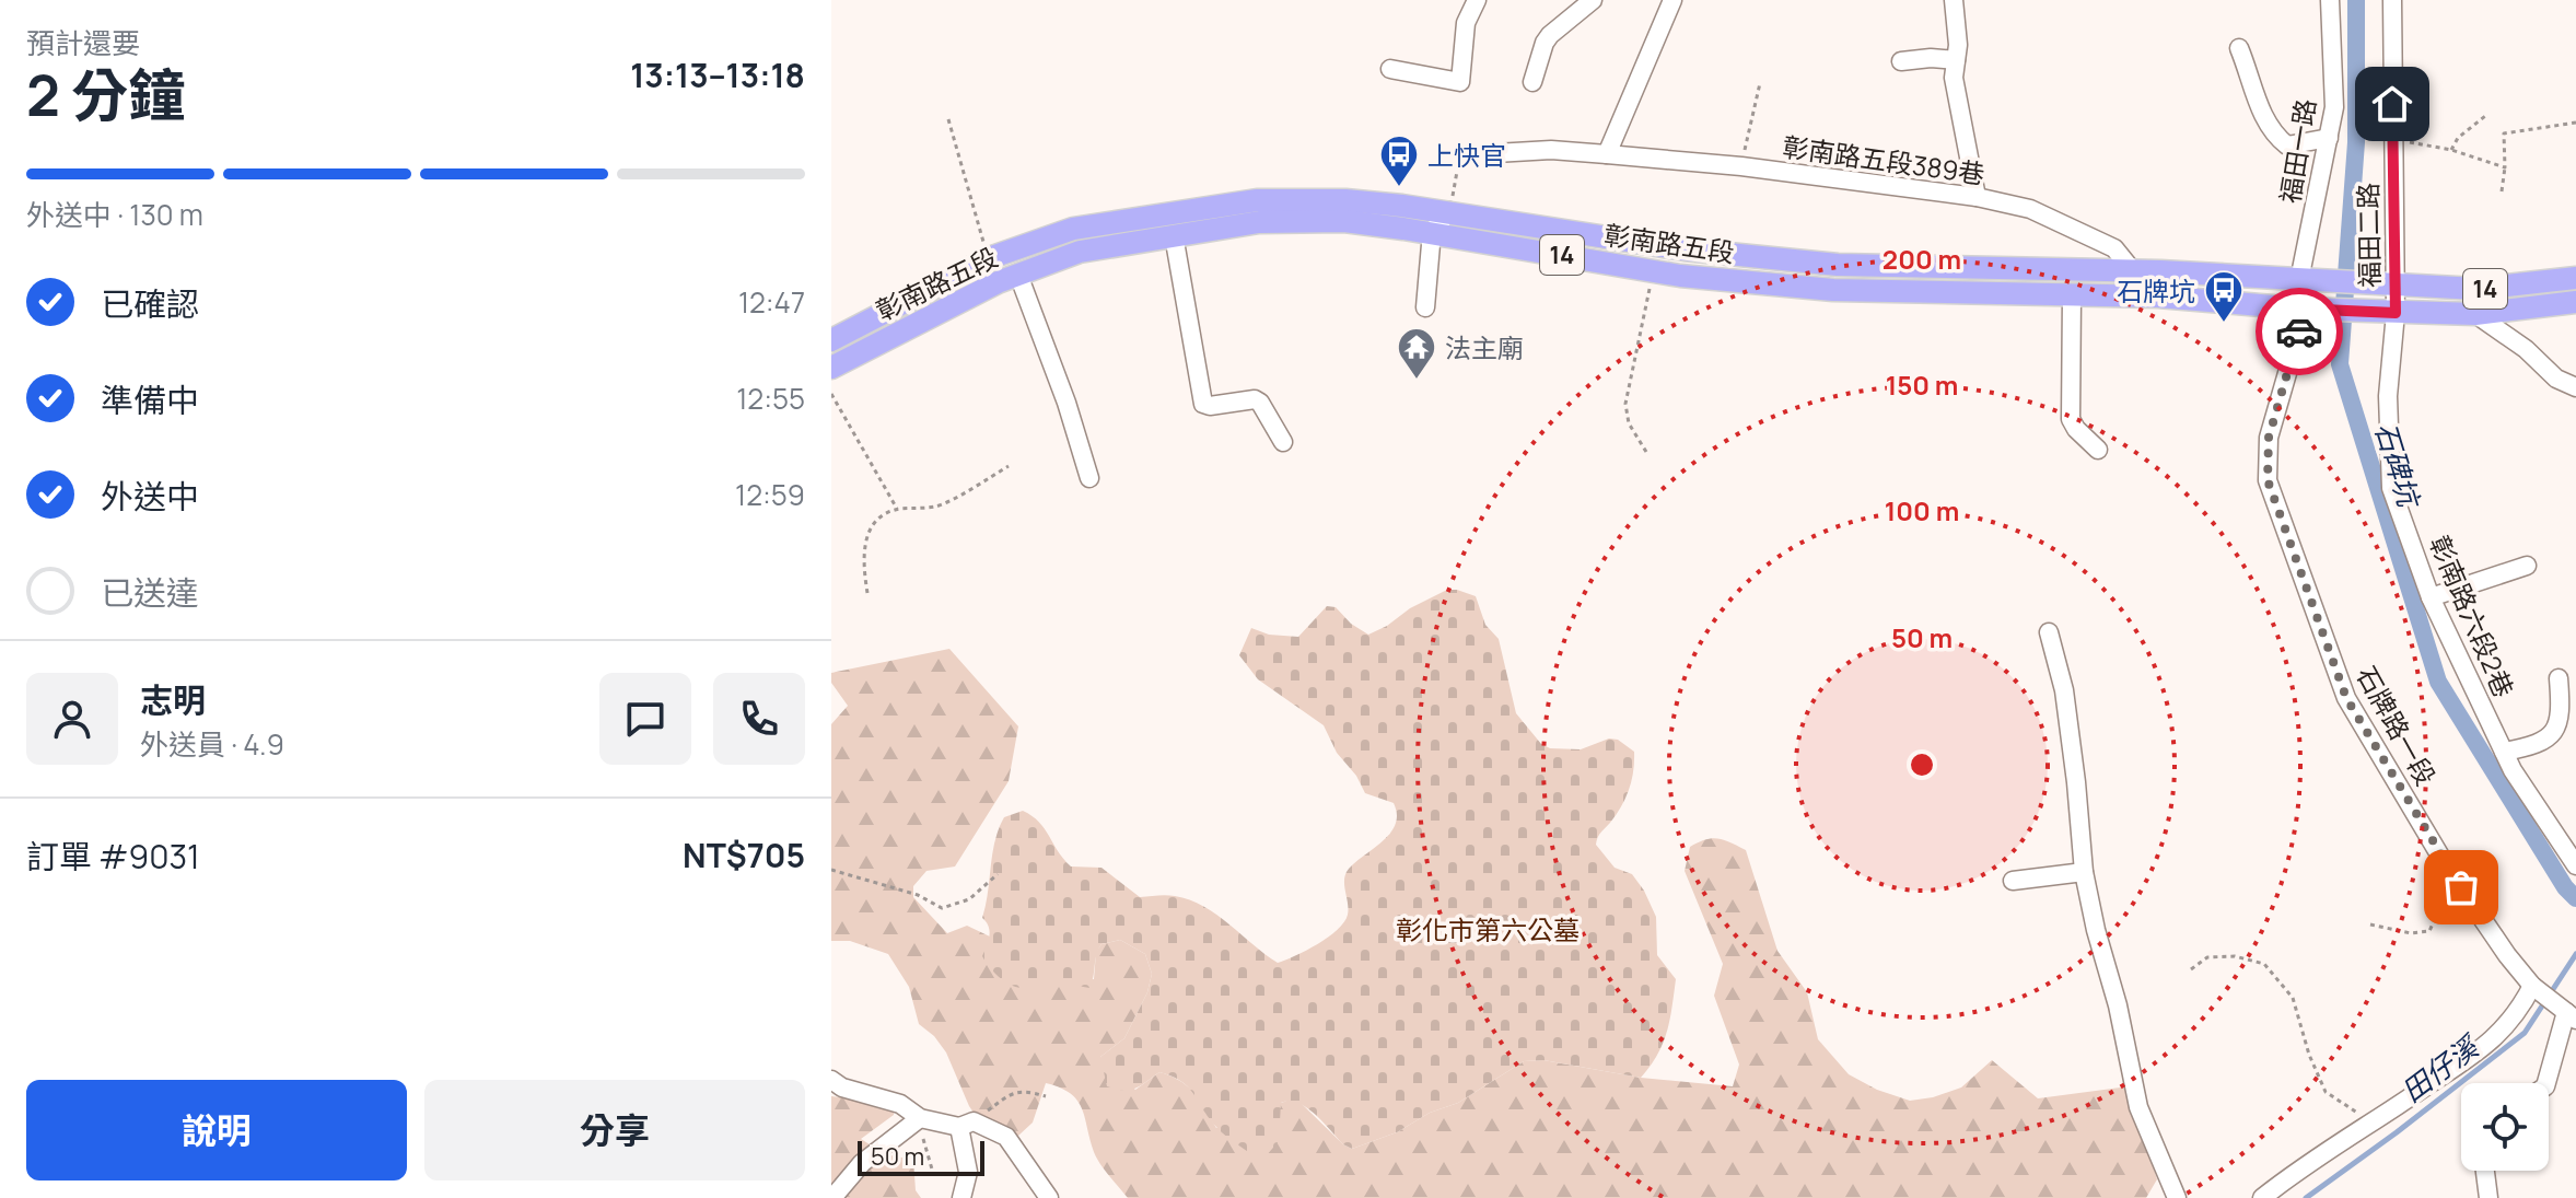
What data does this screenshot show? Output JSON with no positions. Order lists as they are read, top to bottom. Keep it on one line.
{"streets":{"main road":["彰南路五段","14"],"street":["福田一路","彰南路五段389巷","福田二路","彰南路六段2巷","石牌路一段"]},"crossings":[["福田一路","彰南路五段"],["福田一路","14"],["福田一路","石牌路一段"],["彰南路五段389巷","彰南路五段"],["福田二路","彰南路五段"],["福田二路","14"],["福田二路","彰南路六段2巷"],["彰南路五段","14"],["彰南路五段","彰南路六段2巷"],["彰南路五段","石牌路一段"],["14","彰南路六段2巷"]],"water":["石碑坑","田仔溪"],"parks":["彰化市第六公墓"],"places":{"bus stop":["上快官","石牌坑"],"temple":["法主廟"]},"scale_bar":"50 m","page":{"heading":["2 分鐘","預計還要","13:13–13:18"],"panel":["志明","外送員 · 4.9","訂單 #9031","NT$705"],"bar":"外送中 · 130 m","list":[["已確認","12:47"],["準備中","12:55"],["外送中","12:59"],"已送達"],"buttons":["說明","分享"],"scale":"50 m"},"rings":["200 m","150 m","100 m","50 m"]}
